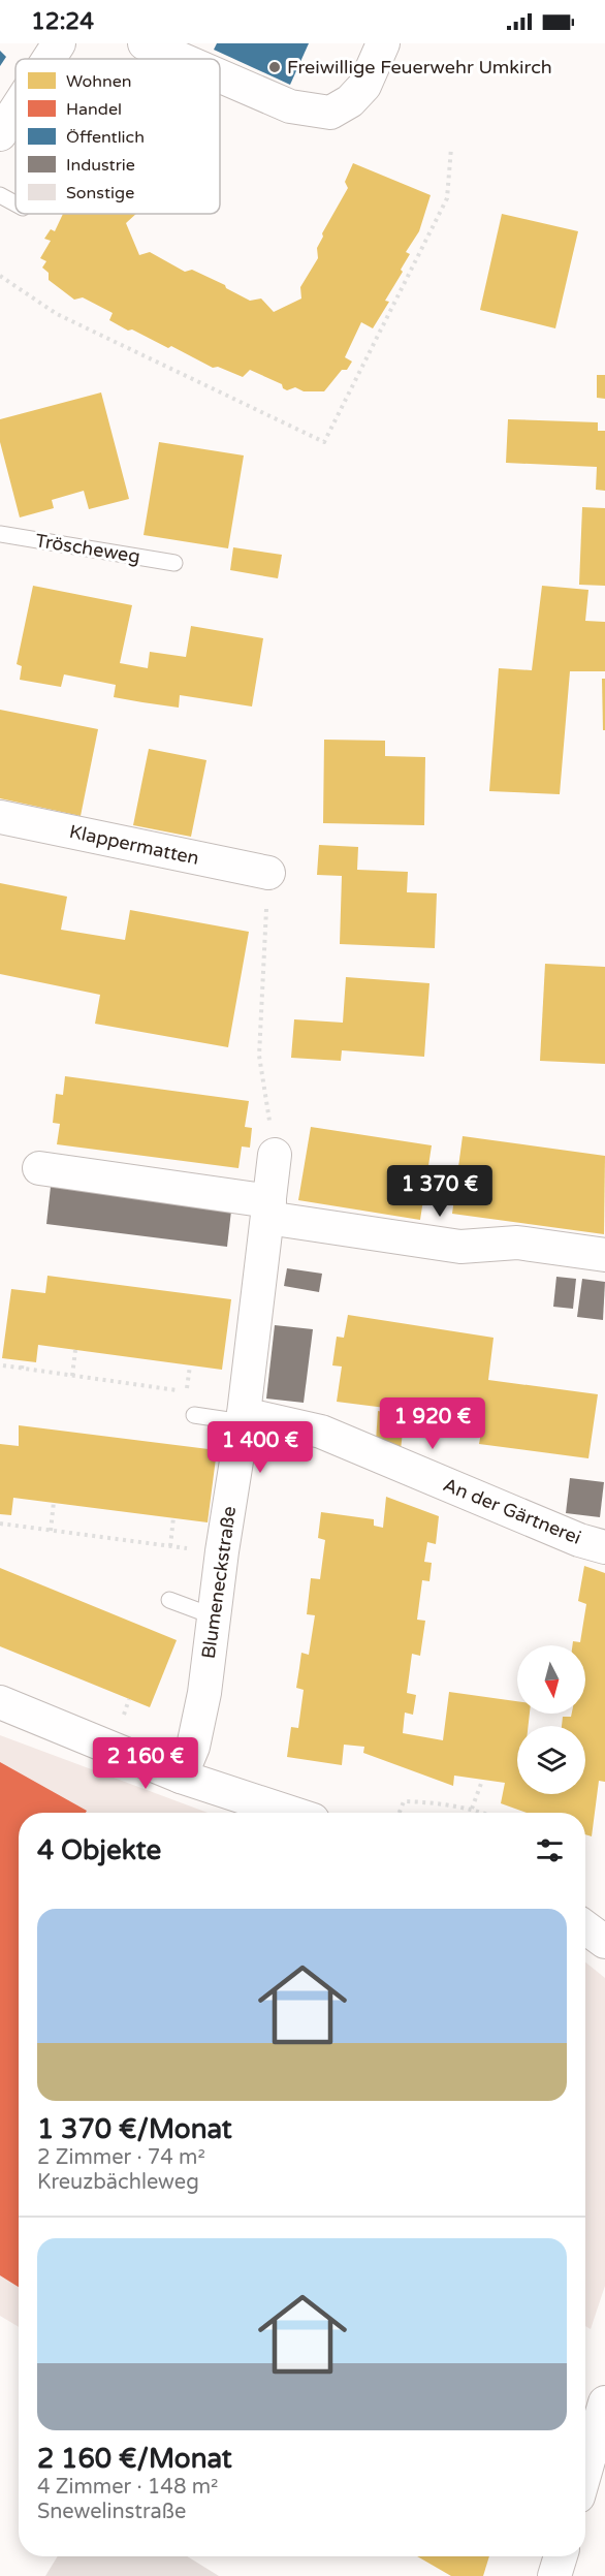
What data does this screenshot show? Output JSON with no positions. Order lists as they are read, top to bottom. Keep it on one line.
{"streets":{"street":["Klappermatten","An der Gärtnerei","Blumeneckstraße"],"lane":["Tröscheweg"]},"crossings":[["An der Gärtnerei","Blumeneckstraße"]],"places":["Freiwillige Feuerwehr Umkirch"],"legend":["Wohnen","Handel","Öffentlich","Industrie","Sonstige"],"north":"bottom","page":{"status":"12:24","price":["1 370 €","1 920 €","1 400 €","2 160 €"],"heading":"4 Objekte","list":[{"name":"1 370 €/Monat","note":"2 Zimmer · 74 m² · Kreuzbächleweg"},{"name":"2 160 €/Monat","note":"4 Zimmer · 148 m² · Snewelinstraße"}]}}
